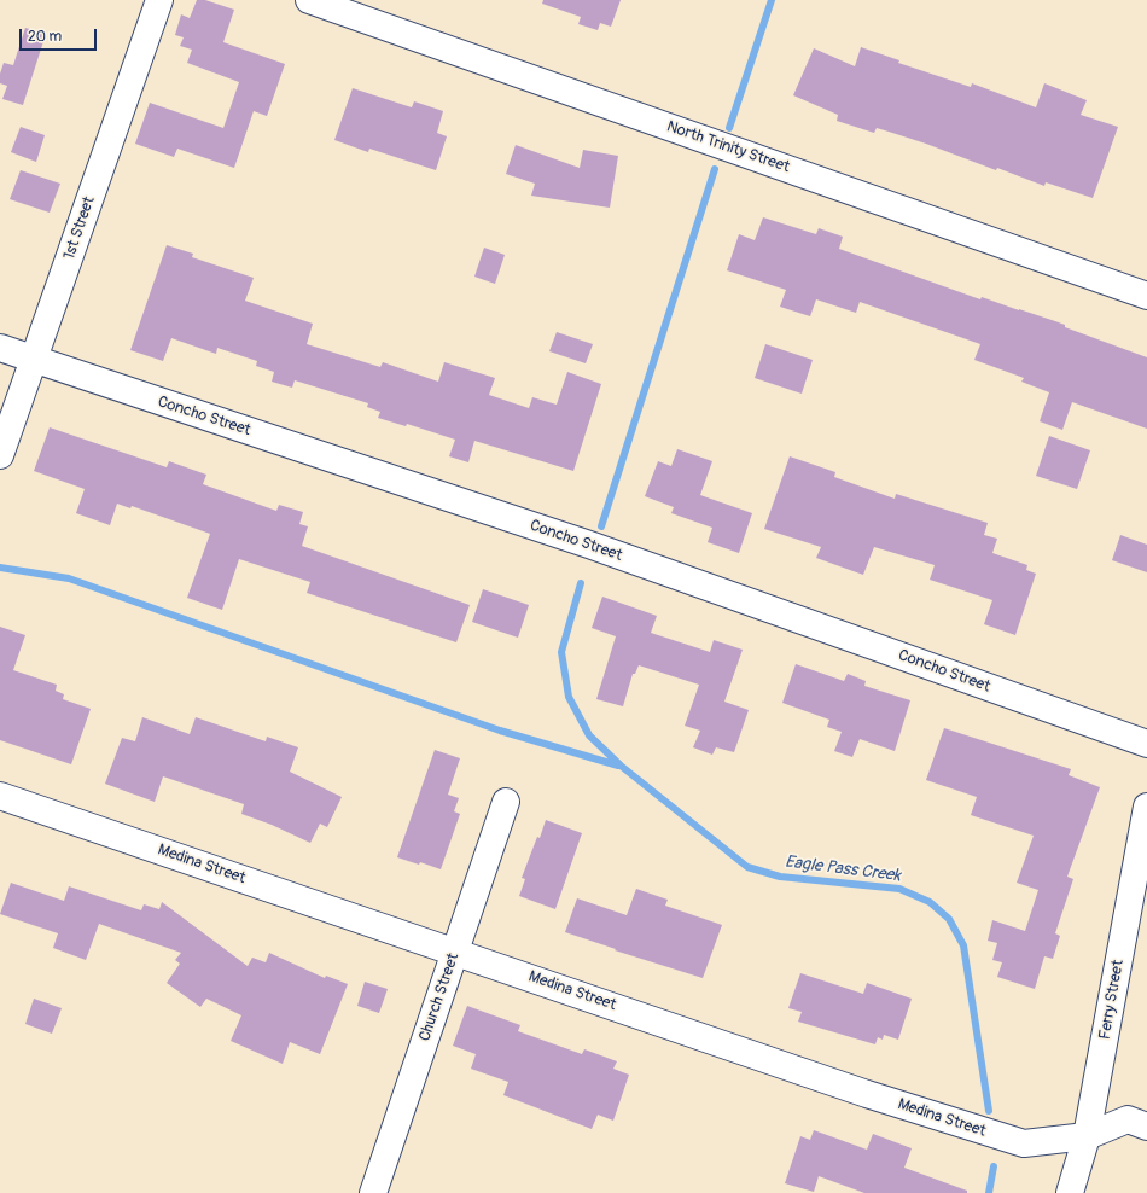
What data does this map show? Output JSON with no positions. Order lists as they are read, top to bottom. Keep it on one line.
{"streets":{"street":["North Trinity Street","1st Street","Concho Street","Medina Street","Church Street","Ferry Street"]},"crossings":[["1st Street","Concho Street"],["Medina Street","Church Street"],["Medina Street","Ferry Street"]],"water":["Eagle Pass Creek"],"scale_bar":"20 m"}
